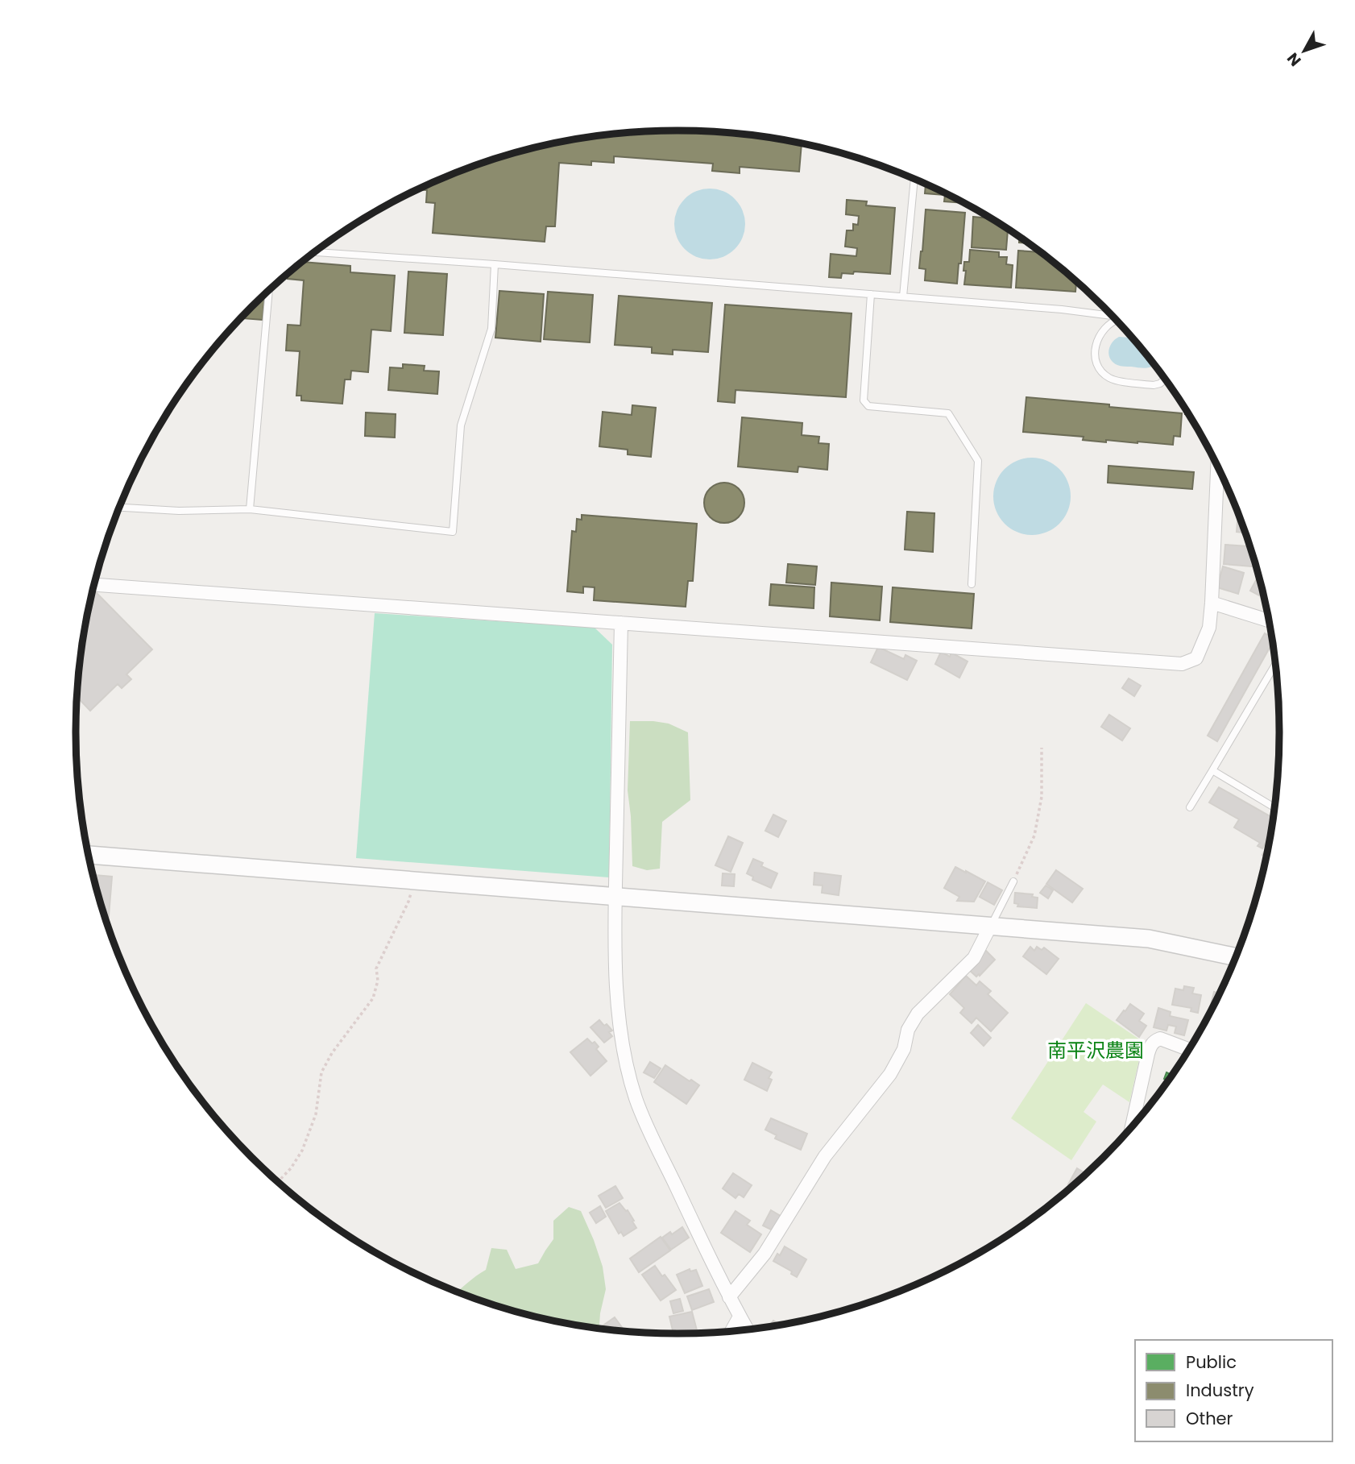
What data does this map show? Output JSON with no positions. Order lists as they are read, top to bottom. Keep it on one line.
{"parks":["南平沢農園"],"legend":["Public","Industry","Other"],"north":"bottom left"}
